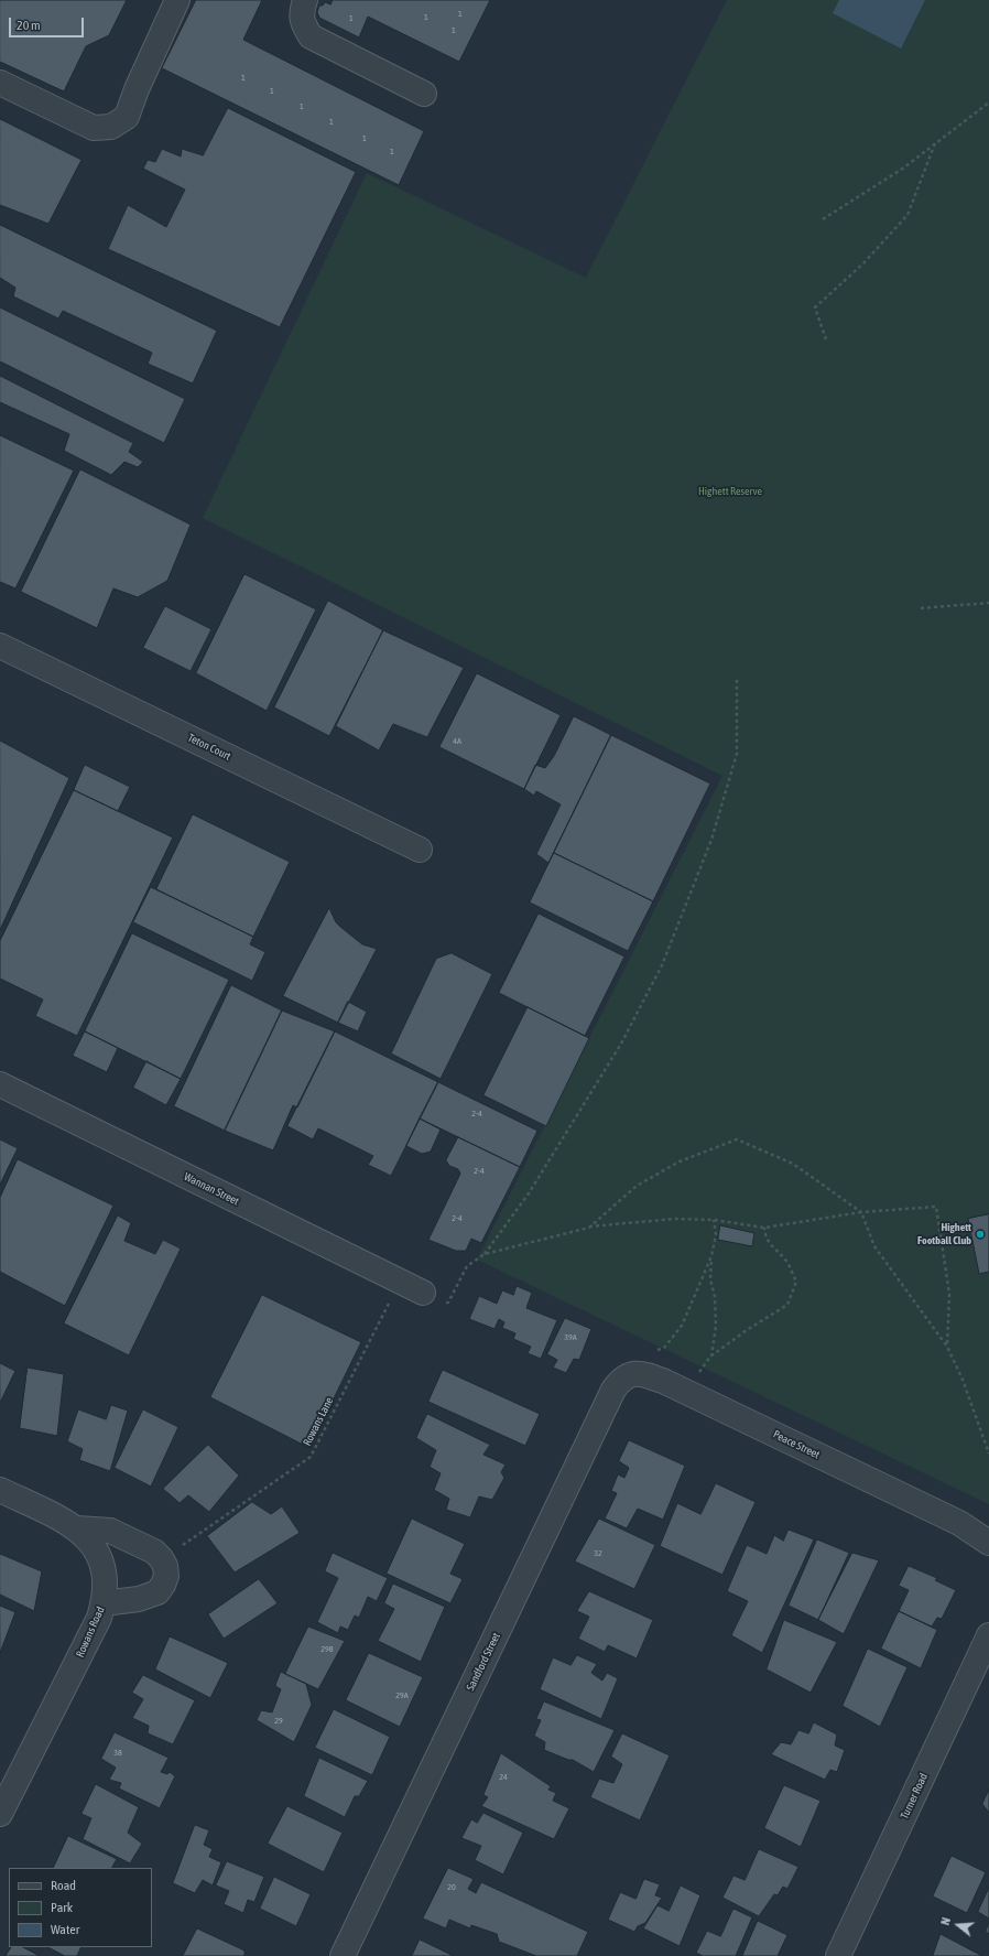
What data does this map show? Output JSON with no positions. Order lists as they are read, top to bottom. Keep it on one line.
{"streets":{"street":["Teton Court","Wannan Street","Peace Street","Rowans Road","Sandford Street","Turner Road"],"path":["Rowans Lane"]},"crossings":[["Peace Street","Sandford Street"]],"parks":["Highett Reserve"],"places":["Highett Football Club"],"house_numbers":["1","1","1","1","1","1","1","1","1","1","4A","2-4","2-4","2-4","39A","32","29B","29A","29","38","24","20"],"legend":["Road","Park","Water"],"scale_bar":"20 m","north":"left"}
